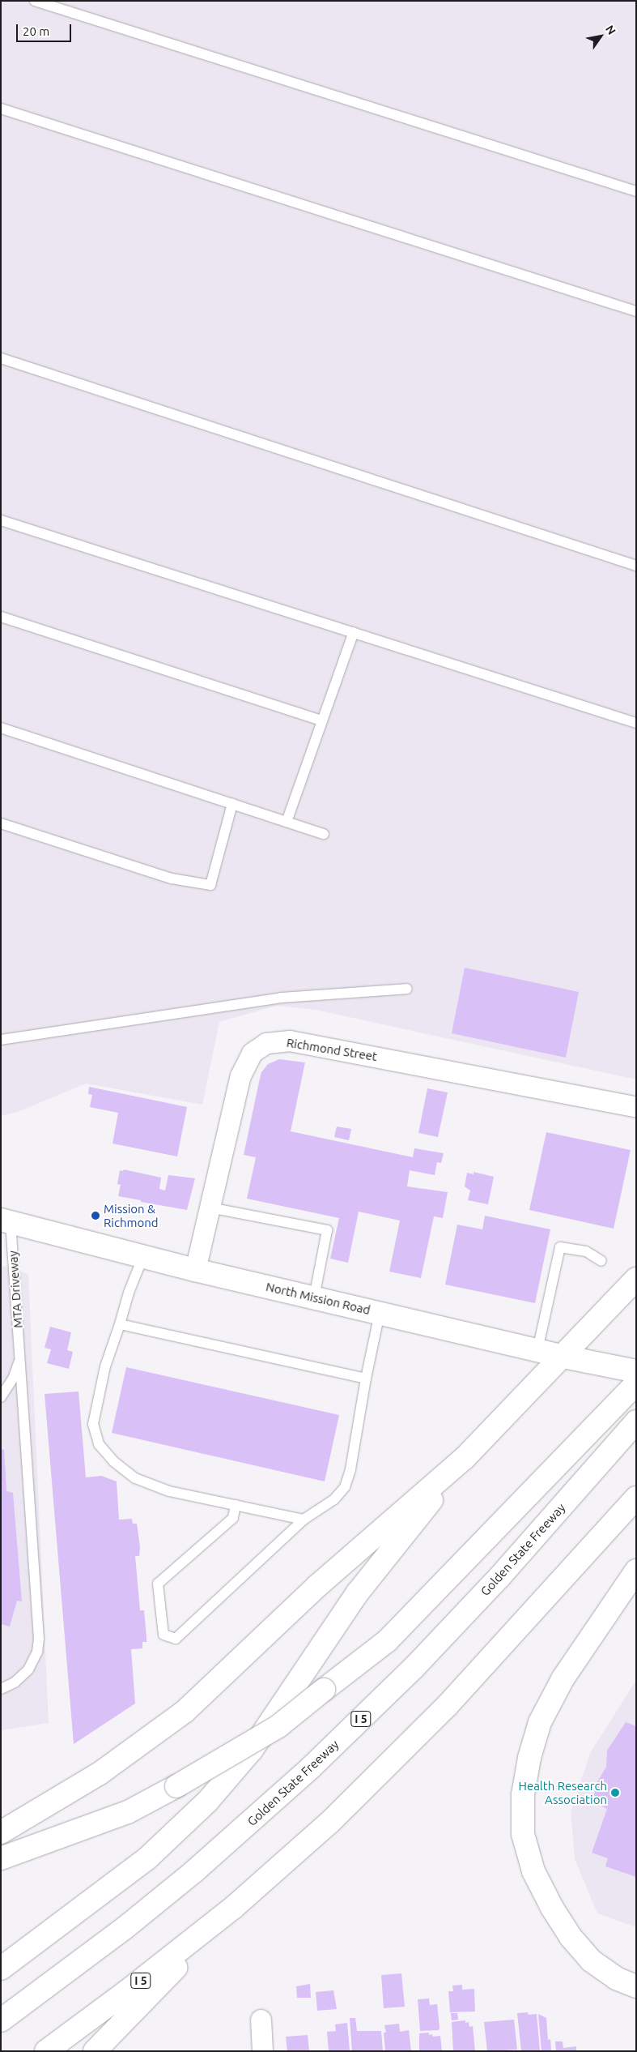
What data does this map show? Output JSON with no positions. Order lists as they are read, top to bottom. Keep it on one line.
{"streets":{"main road":["North Mission Road","Golden State Freeway","I 5"],"street":["Richmond Street"],"lane":["MTA Driveway"]},"crossings":[["Richmond Street","North Mission Road"],["MTA Driveway","North Mission Road"]],"places":["Mission & Richmond","Health Research Association"],"scale_bar":"20 m","north":"top right"}
